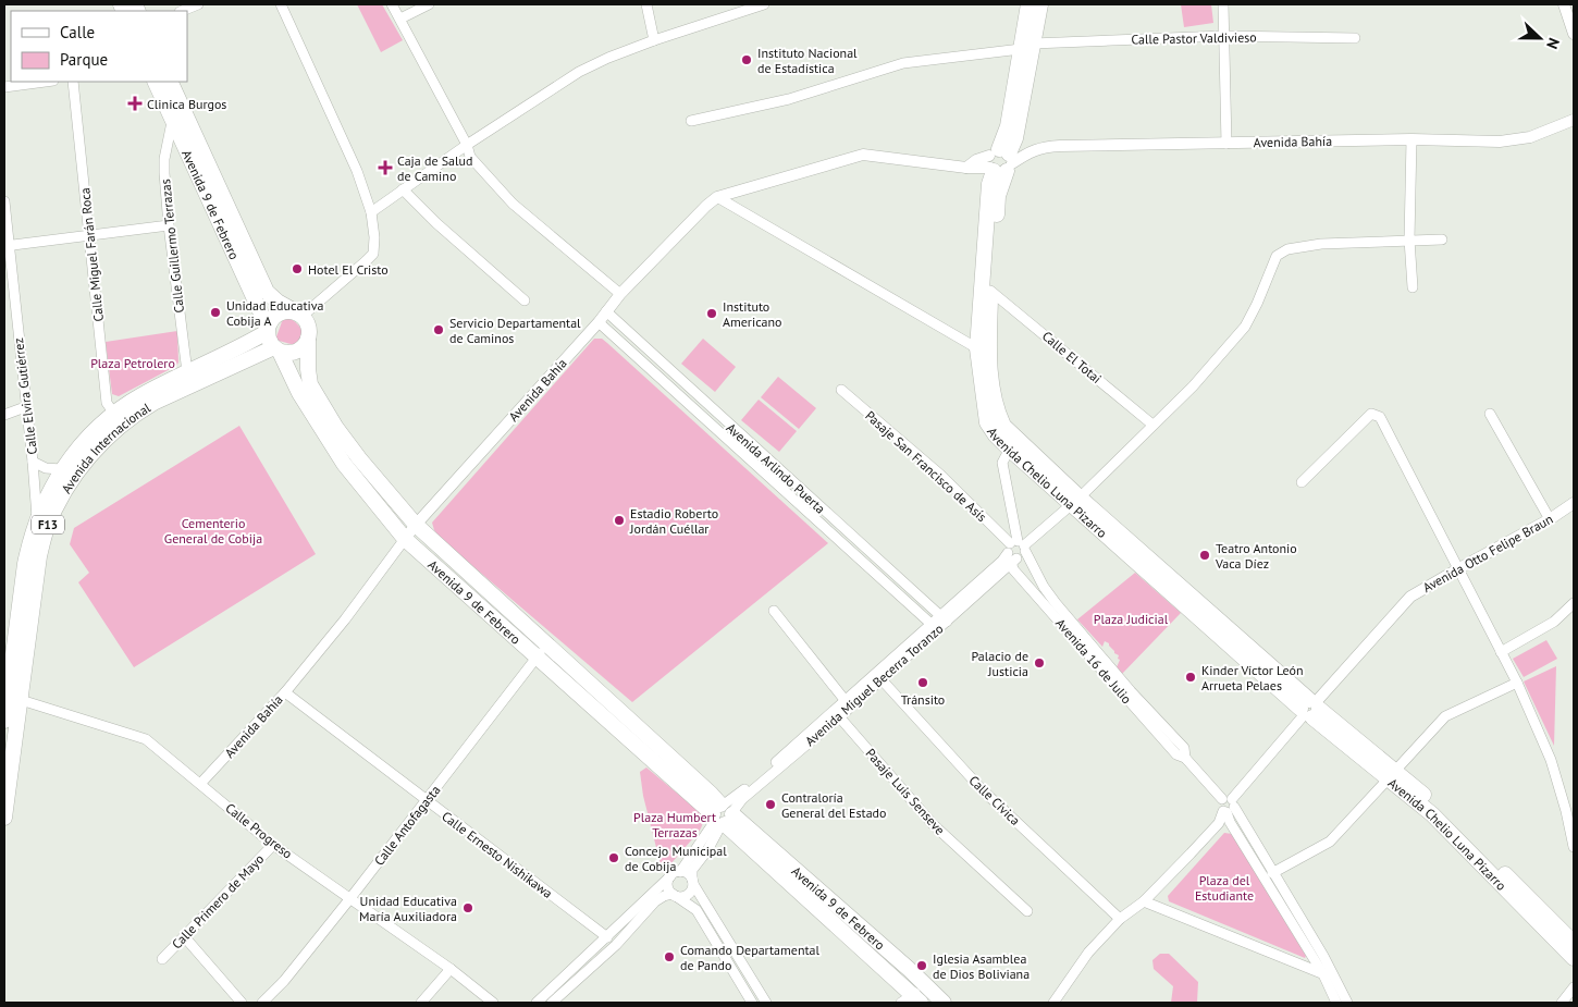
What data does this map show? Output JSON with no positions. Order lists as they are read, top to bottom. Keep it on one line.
{"streets":{"main road":["Avenida 9 de Febrero","Avenida Internacional","Avenida Chelio Luna Pizarro","F13"],"street":["Calle Pastor Valdivieso","Avenida Bahía","Calle Guillermo Terrazas","Calle Miguel Farán Roca","Calle El Totai","Calle Elvira Gutiérrez","Pasaje San Francisco de Asís","Avenida Arlindo Puerta","Avenida Otto Felipe Braun","Avenida 16 de Julio","Avenida Miguel Becerra Toranzo","Pasaje Luis Senseve","Calle Cívica","Calle Antofagasta","Calle Progreso","Calle Ernesto Nishikawa","Calle Primero de Mayo"]},"crossings":[["Avenida Bahía","Avenida 9 de Febrero"],["Avenida Bahía","Avenida Arlindo Puerta"],["Avenida Bahía","Avenida Chelio Luna Pizarro"],["Avenida Bahía","Calle Progreso"],["Avenida Bahía","Calle Ernesto Nishikawa"],["Avenida 9 de Febrero","Calle Guillermo Terrazas"],["Avenida 9 de Febrero","Avenida Internacional"],["Avenida 9 de Febrero","F13"],["Avenida 9 de Febrero","Avenida Miguel Becerra Toranzo"],["Avenida 9 de Febrero","Calle Antofagasta"],["Calle Guillermo Terrazas","Avenida Internacional"],["Calle Miguel Farán Roca","Avenida Internacional"],["Calle El Totai","Avenida Chelio Luna Pizarro"],["Calle El Totai","Avenida Miguel Becerra Toranzo"],["Calle Elvira Gutiérrez","Avenida Internacional"],["Avenida Internacional","F13"],["Avenida Internacional","Calle Progreso"],["Pasaje San Francisco de Asís","Avenida 16 de Julio"],["Pasaje San Francisco de Asís","Avenida Miguel Becerra Toranzo"],["Avenida Arlindo Puerta","Avenida Miguel Becerra Toranzo"],["Avenida Chelio Luna Pizarro","Avenida Otto Felipe Braun"],["Avenida Chelio Luna Pizarro","Avenida 16 de Julio"],["Avenida Chelio Luna Pizarro","Avenida Miguel Becerra Toranzo"],["Avenida Otto Felipe Braun","Avenida 16 de Julio"],["Avenida Otto Felipe Braun","Calle Cívica"],["Avenida 16 de Julio","Avenida Miguel Becerra Toranzo"],["Avenida Miguel Becerra Toranzo","Pasaje Luis Senseve"],["Avenida Miguel Becerra Toranzo","Calle Cívica"],["Calle Antofagasta","Calle Progreso"],["Calle Antofagasta","Calle Ernesto Nishikawa"],["Calle Progreso","Calle Primero de Mayo"]],"parks":["Plaza Petrolero","Cementerio General de Cobija","Plaza Judicial","Plaza Humbert Terrazas","Plaza del Estudiante"],"places":{"other":["Instituto Nacional de Estadística","Hotel El Cristo","Unidad Educativa Cobija A","Instituto Americano","Servicio Departamental de Caminos","Estadio Roberto Jordán Cuéllar","Teatro Antonio Vaca Díez","Palacio de Justicia","Kinder Víctor León Arrueta Pelaes","Tránsito","Contraloría General del Estado","Concejo Municipal de Cobija","Unidad Educativa María Auxiliadora","Comando Departamental de Pando","Iglesia Asamblea de Dios Boliviana"],"health":["Clinica Burgos","Caja de Salud de Camino"]},"legend":["Calle","Parque"],"north":"right"}
